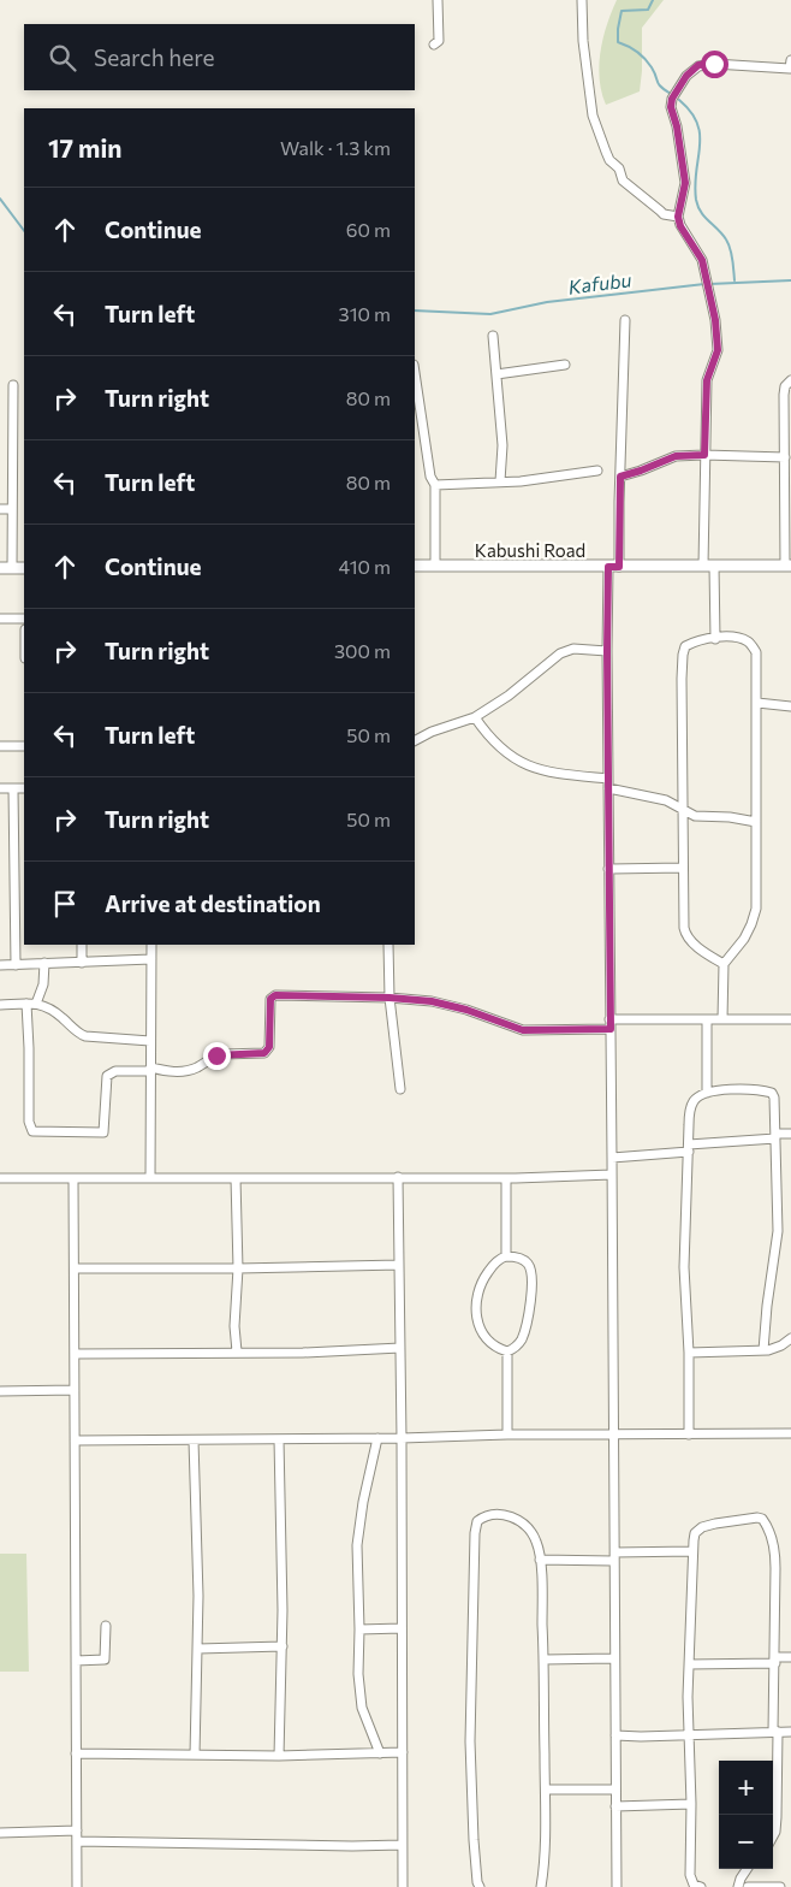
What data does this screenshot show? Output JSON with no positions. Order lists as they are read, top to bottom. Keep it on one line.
{"streets":{"main road":["Kabushi Road"]},"water":["Kafubu"],"page":{"search":"Search here","heading":["17 min","Walk · 1.3 km"],"list":[["Continue","60 m"],["Turn left","310 m"],["Turn right","80 m"],["Turn left","80 m"],["Continue","410 m"],["Turn right","300 m"],["Turn left","50 m"],["Turn right","50 m"],"Arrive at destination"],"map_buttons":["+","−"]}}
